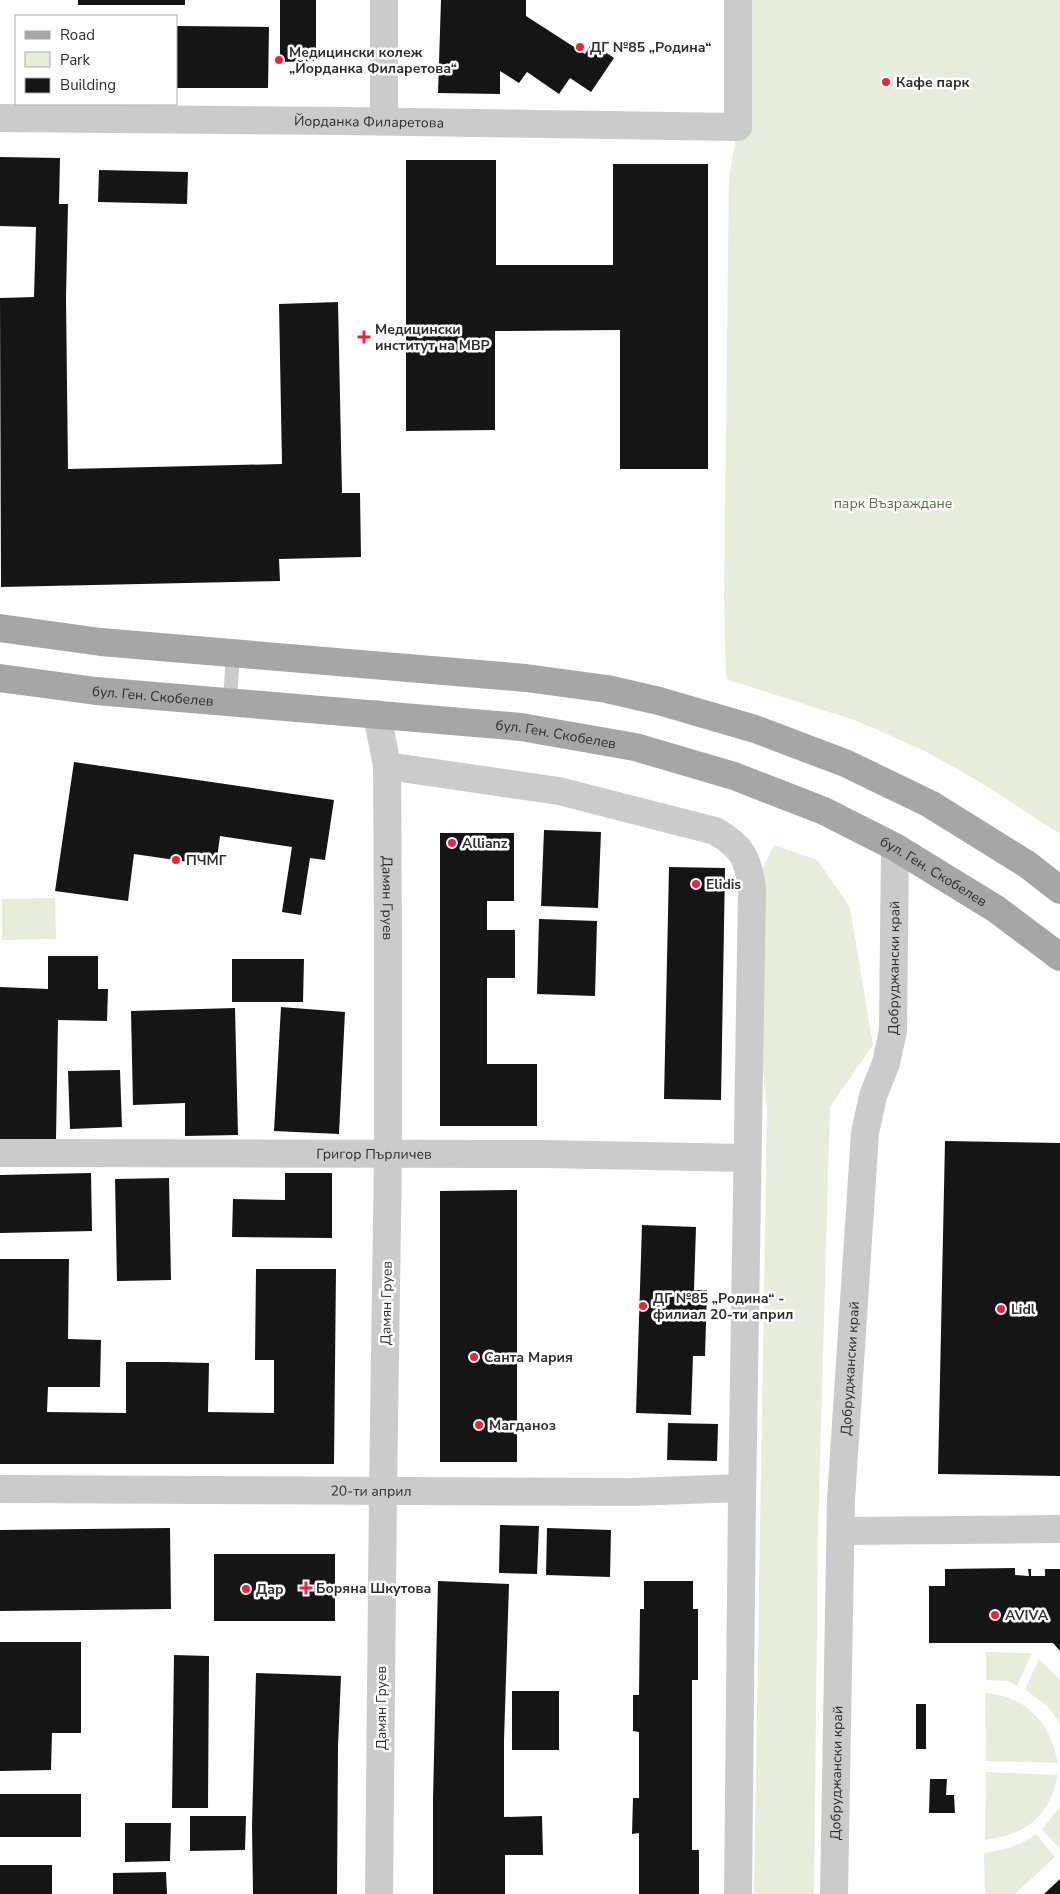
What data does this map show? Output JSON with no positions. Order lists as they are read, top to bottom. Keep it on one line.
{"streets":{"main road":["бул. Ген. Скобелев"],"street":["Йорданка Филаретова","Дамян Груев","Добруджански край","Григор Пърличев","20-ти април"]},"crossings":[["бул. Ген. Скобелев","Дамян Груев"],["бул. Ген. Скобелев","Добруджански край"],["Дамян Груев","Григор Пърличев"],["Дамян Груев","20-ти април"]],"parks":["парк Възраждане"],"places":{"other":["ДГ №85 „Родина“","Медицински колеж „Йорданка Филаретова“","Кафе парк","Allianz","ПЧМГ","Elidis","ДГ №85 „Родина“ - филиал 20-ти април","Lidl","Санта Мария","Магданоз","Дар","AVIVA"],"health":["Медицински институт на МВР","Боряна Шкутова"]},"legend":["Road","Park","Building"]}
